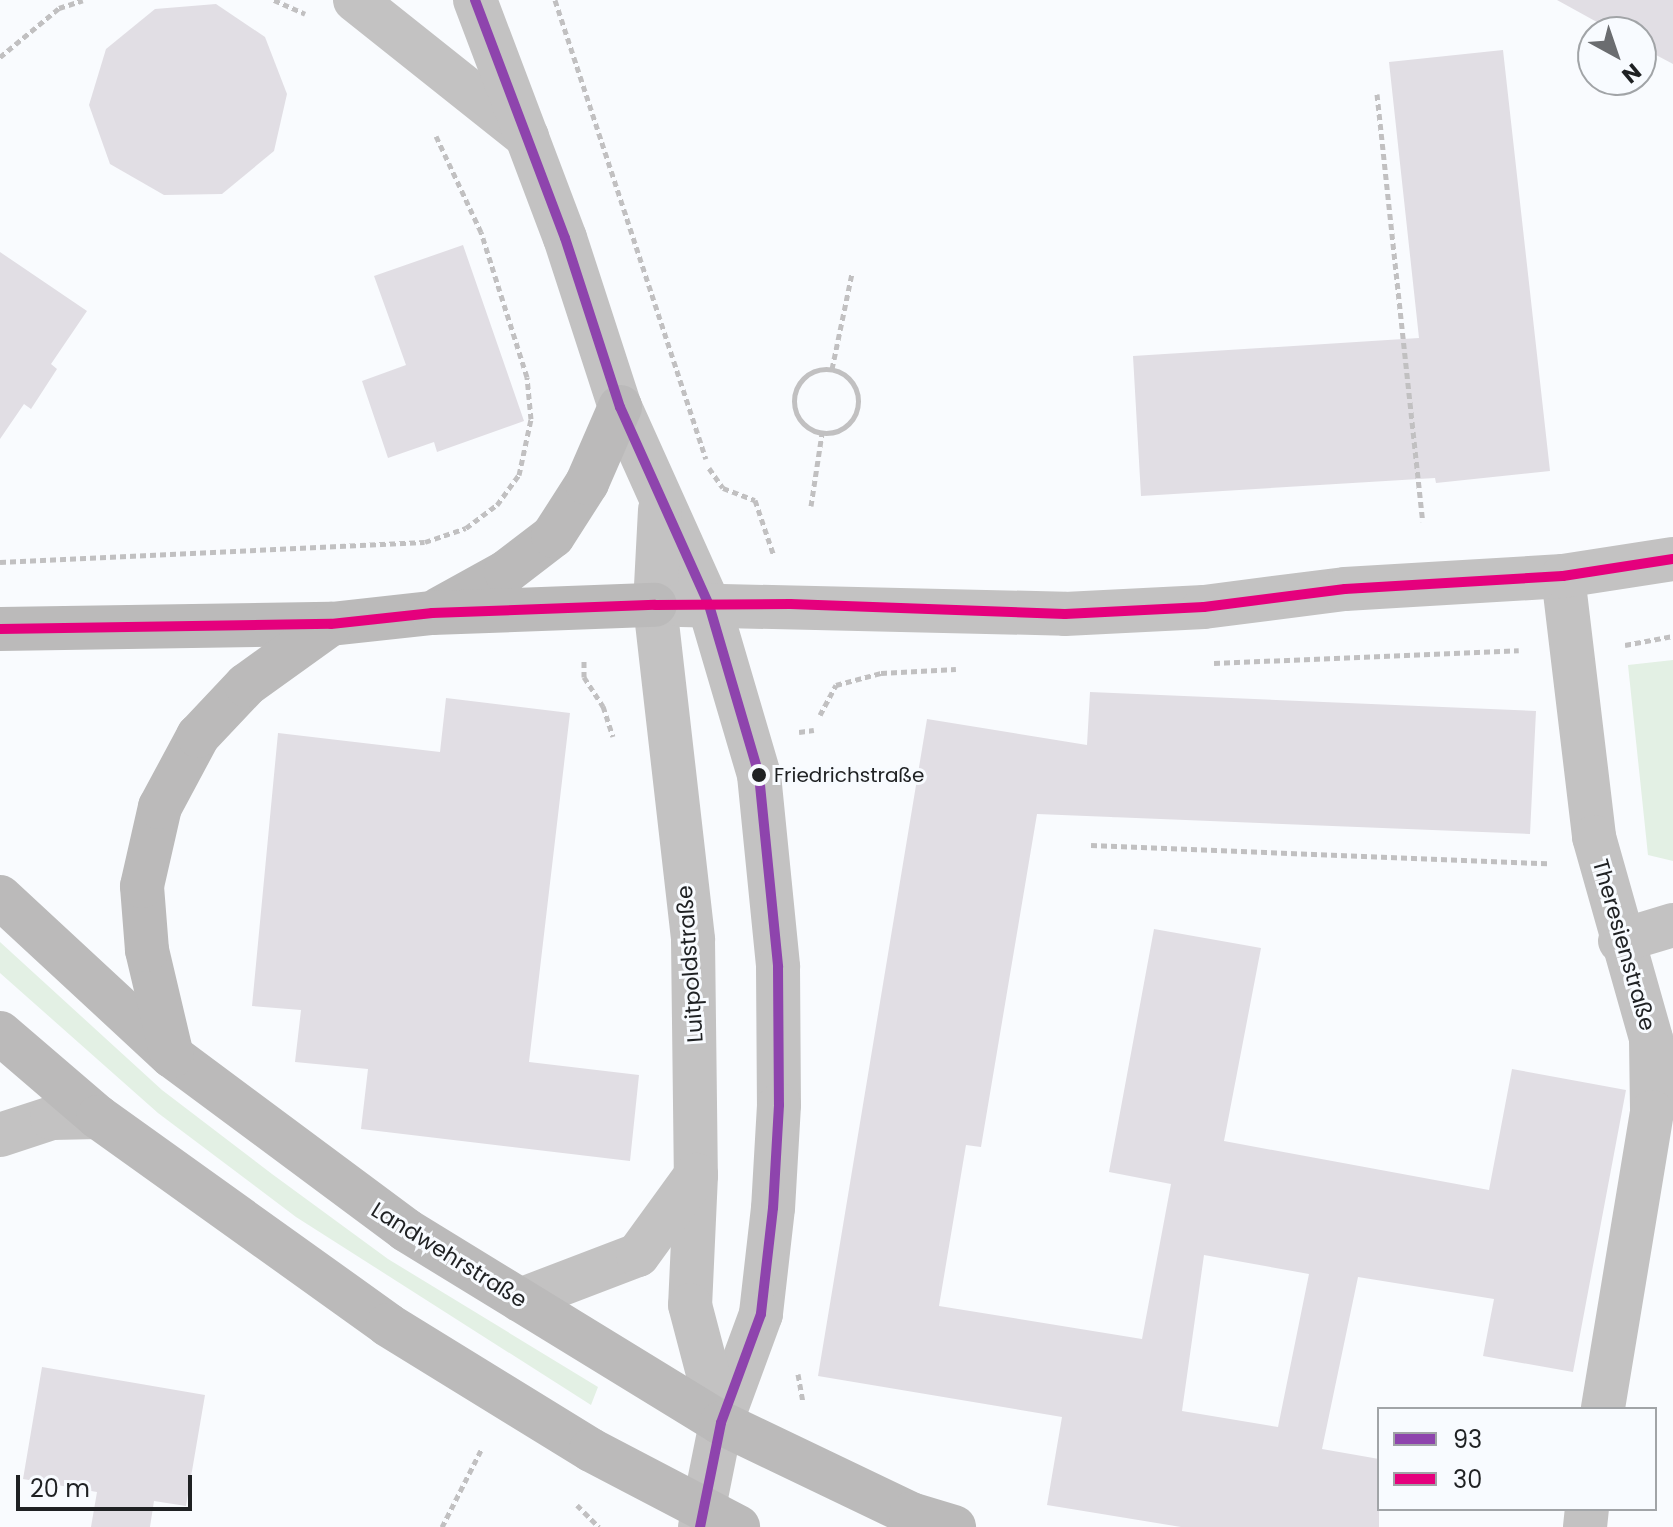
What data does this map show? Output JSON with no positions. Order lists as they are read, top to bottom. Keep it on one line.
{"streets":{"main road":["Landwehrstraße"],"street":["Theresienstraße","Luitpoldstraße"]},"crossings":[["Luitpoldstraße","Landwehrstraße"]],"places":["Friedrichstraße"],"lines":["transit line 93","transit line 30"],"legend":["93","30"],"scale_bar":"20 m","north":"bottom right"}
